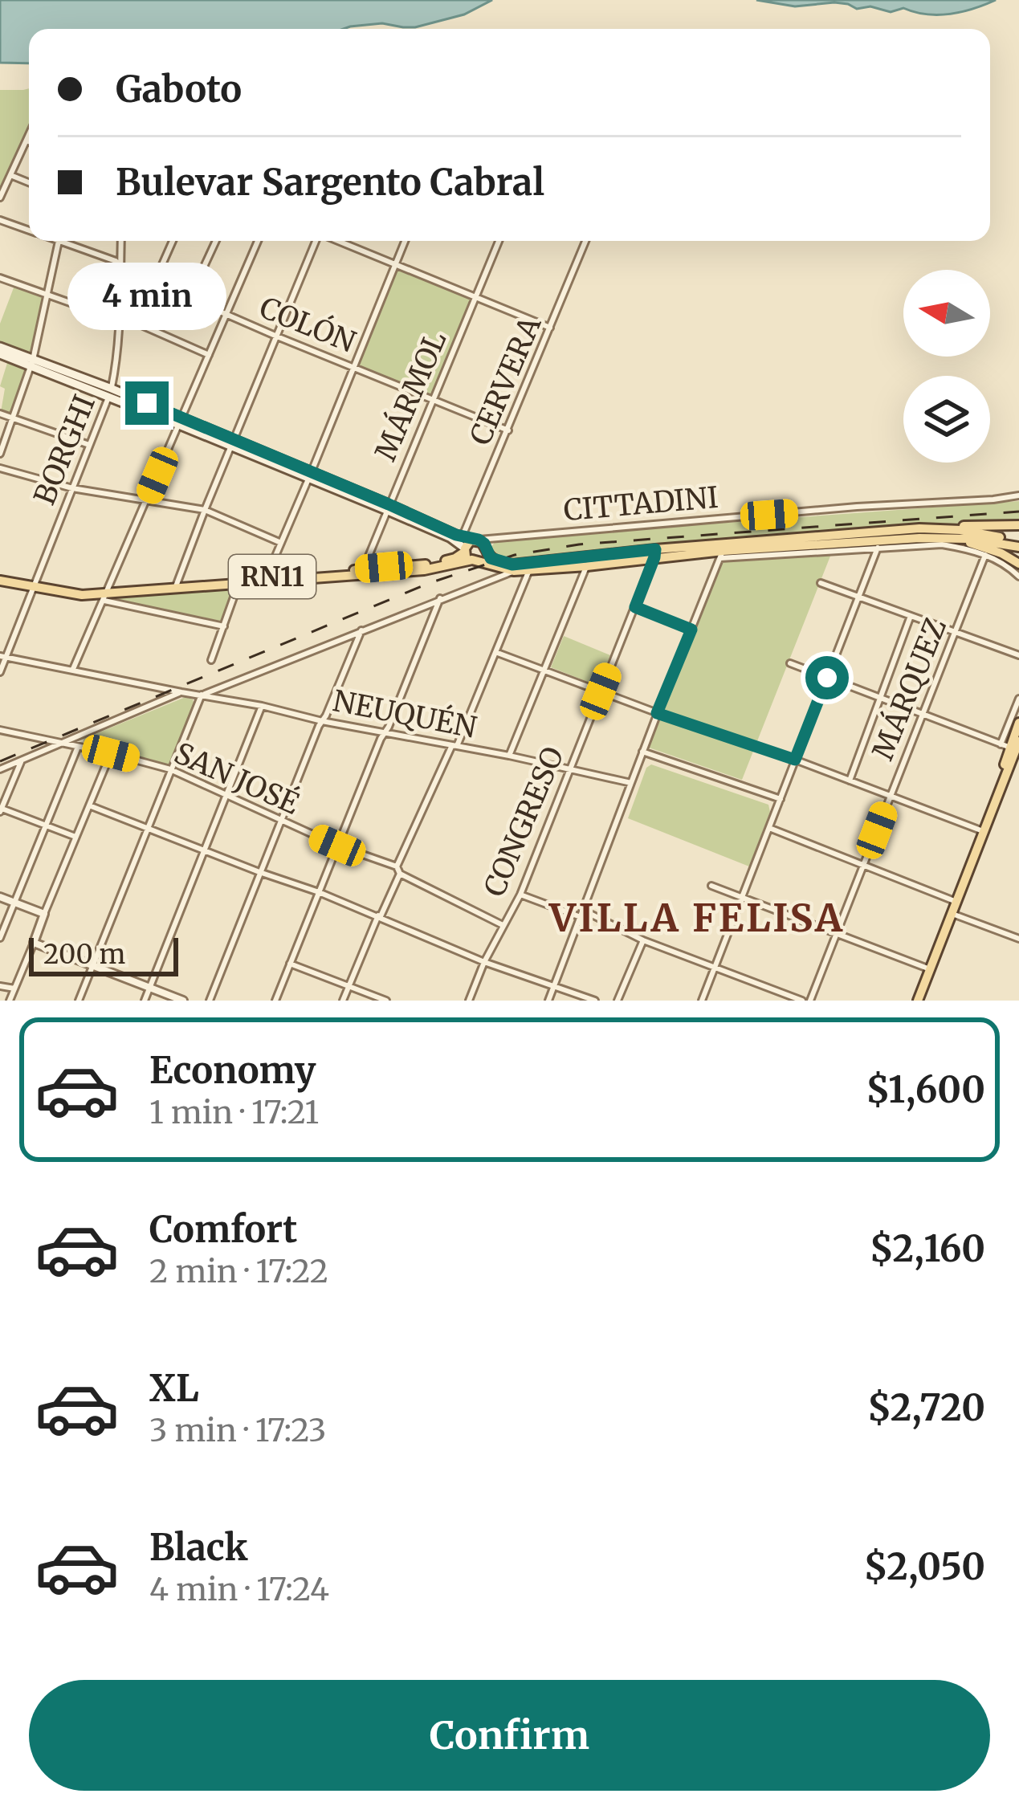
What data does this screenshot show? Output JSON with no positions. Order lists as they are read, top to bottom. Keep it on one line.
{"streets":{"main road":["RN11"],"street":["COLÓN","CERVERA","MÁRMOL","BORGHI","CITTADINI","MÁRQUEZ","NEUQUÉN","SAN JOSÉ","CONGRESO"]},"crossings":[["COLÓN","CERVERA"],["COLÓN","MÁRMOL"],["COLÓN","BORGHI"],["CERVERA","RN11"],["MÁRMOL","RN11"],["BORGHI","RN11"],["BORGHI","NEUQUÉN"],["CITTADINI","RN11"],["NEUQUÉN","CONGRESO"],["SAN JOSÉ","CONGRESO"]],"districts":["VILLA FELISA"],"scale_bar":"200 m","north":"left","page":{"banner":["Gaboto","Bulevar Sargento Cabral"],"bubble":"4 min","scale":"200 m","list":[{"name":"Economy","note":"1 min · 17:21","value":"$1,600"},{"name":"Comfort","note":"2 min · 17:22","value":"$2,160"},{"name":"XL","note":"3 min · 17:23","value":"$2,720"},{"name":"Black","note":"4 min · 17:24","value":"$2,050"}],"buttons":"Confirm"}}
